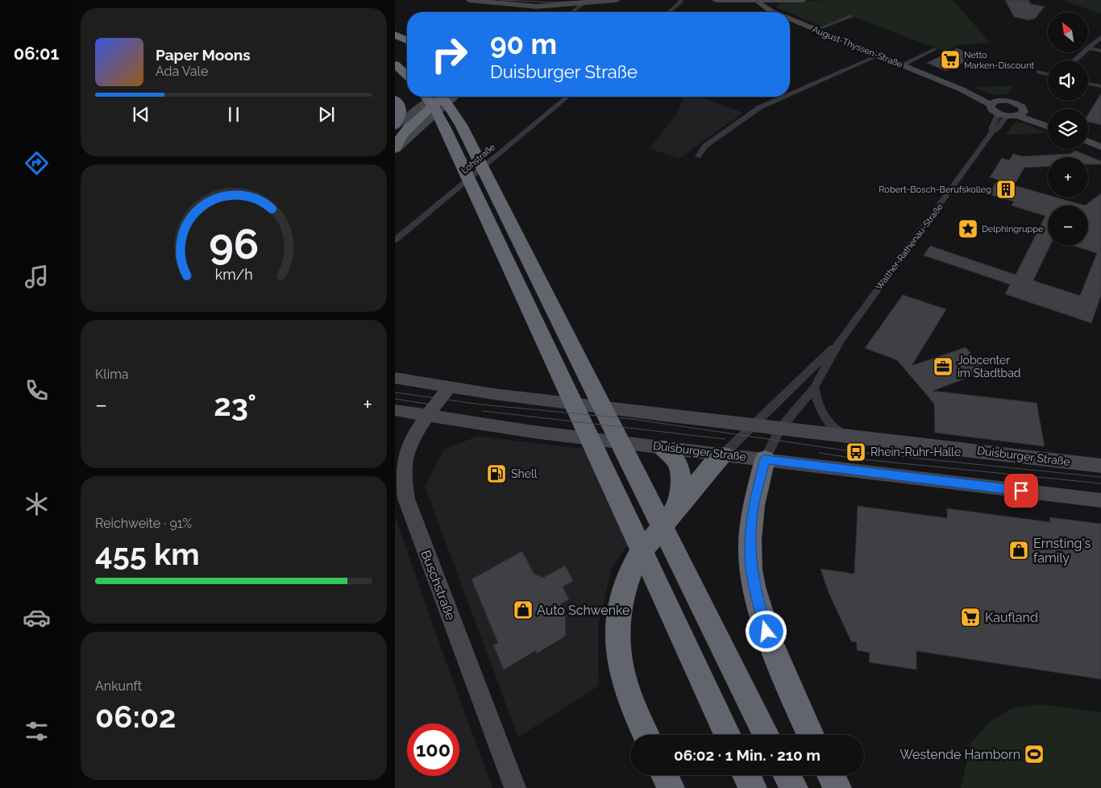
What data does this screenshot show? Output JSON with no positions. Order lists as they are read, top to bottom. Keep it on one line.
{"streets":{"main road":["August-Thyssen-Straße","Duisburger Straße","Buschstraße"],"street":["Lohstraße","Walther-Rathenau-Straße"]},"crossings":[["Walther-Rathenau-Straße","Duisburger Straße"],["Duisburger Straße","Buschstraße"]],"places":{"supermarket":["Netto Marken-Discount","Kaufland"],"building":["Robert-Bosch-Berufskolleg"],"place":["Delphingruppe"],"office":["Jobcenter im Stadtbad"],"bus stop":["Rhein-Ruhr-Halle"],"fuel station":["Shell"],"shop":["Ernsting's family","Auto Schwenke"],"sports":["Westende Hamborn"]},"north":"top left","page":{"tabs":"06:01","map_buttons":["+","−"],"turn":["90 m","Duisburger Straße"],"song":["Paper Moons","Ada Vale"],"tile":["Klima",["Reichweite · 91%","455 km"],["Ankunft","06:02"]],"heat":["−","23°","+"],"limit":"100","trip":"06:02 · 1 Min. · 210 m","gauge":["96","km/h"]}}
